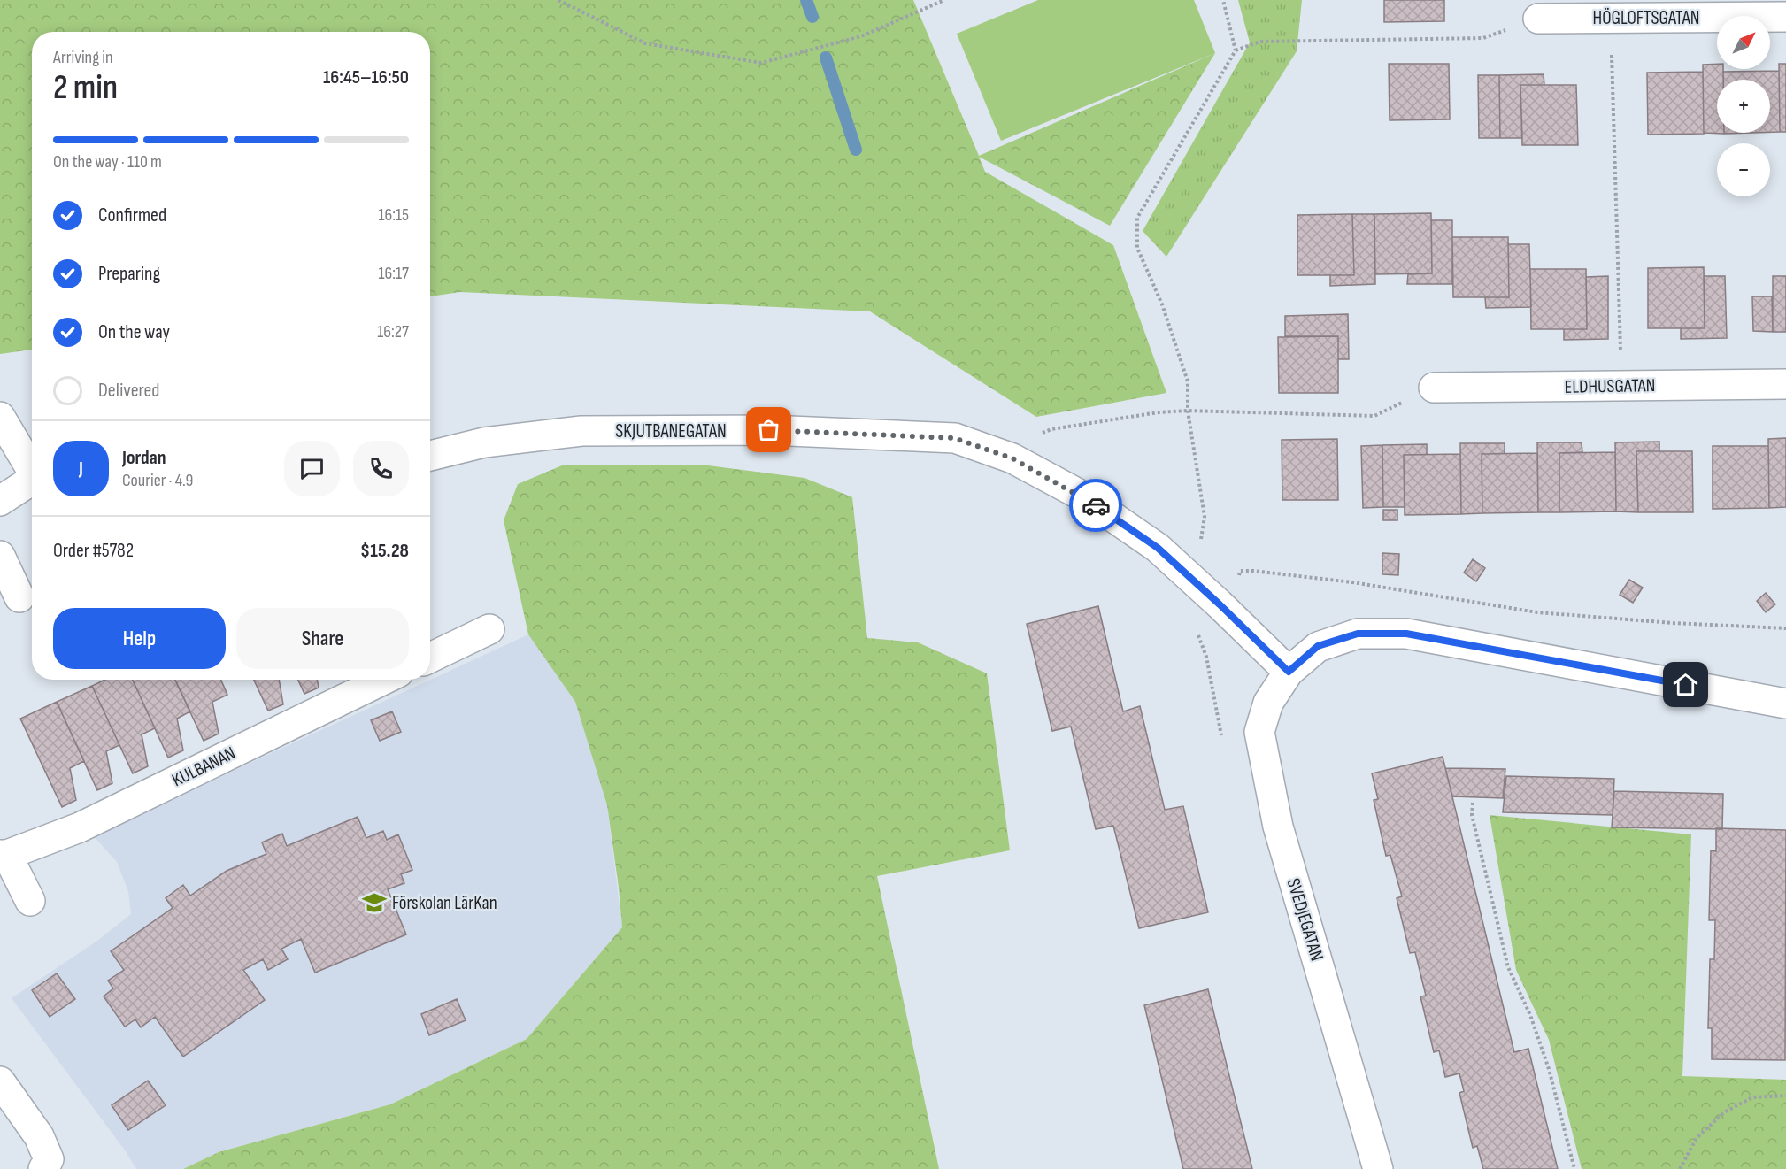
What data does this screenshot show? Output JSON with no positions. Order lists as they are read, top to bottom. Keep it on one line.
{"streets":{"street":["HÖGLOFTSGATAN","ELDHUSGATAN","SKJUTBANEGATAN","KULBANAN","SVEDJEGATAN"]},"crossings":[["SKJUTBANEGATAN","SVEDJEGATAN"]],"places":{"school or university":["Förskolan LärKan"]},"north":"top right","page":{"map_buttons":["+","−"],"heading":["2 min","Arriving in","16:45–16:50"],"panel":["Jordan","Courier · 4.9","Order #5782","$15.28"],"bar":"On the way · 110 m","list":[["Confirmed","16:15"],["Preparing","16:17"],["On the way","16:27"],"Delivered"],"round":"J","buttons":["Help","Share"]}}
